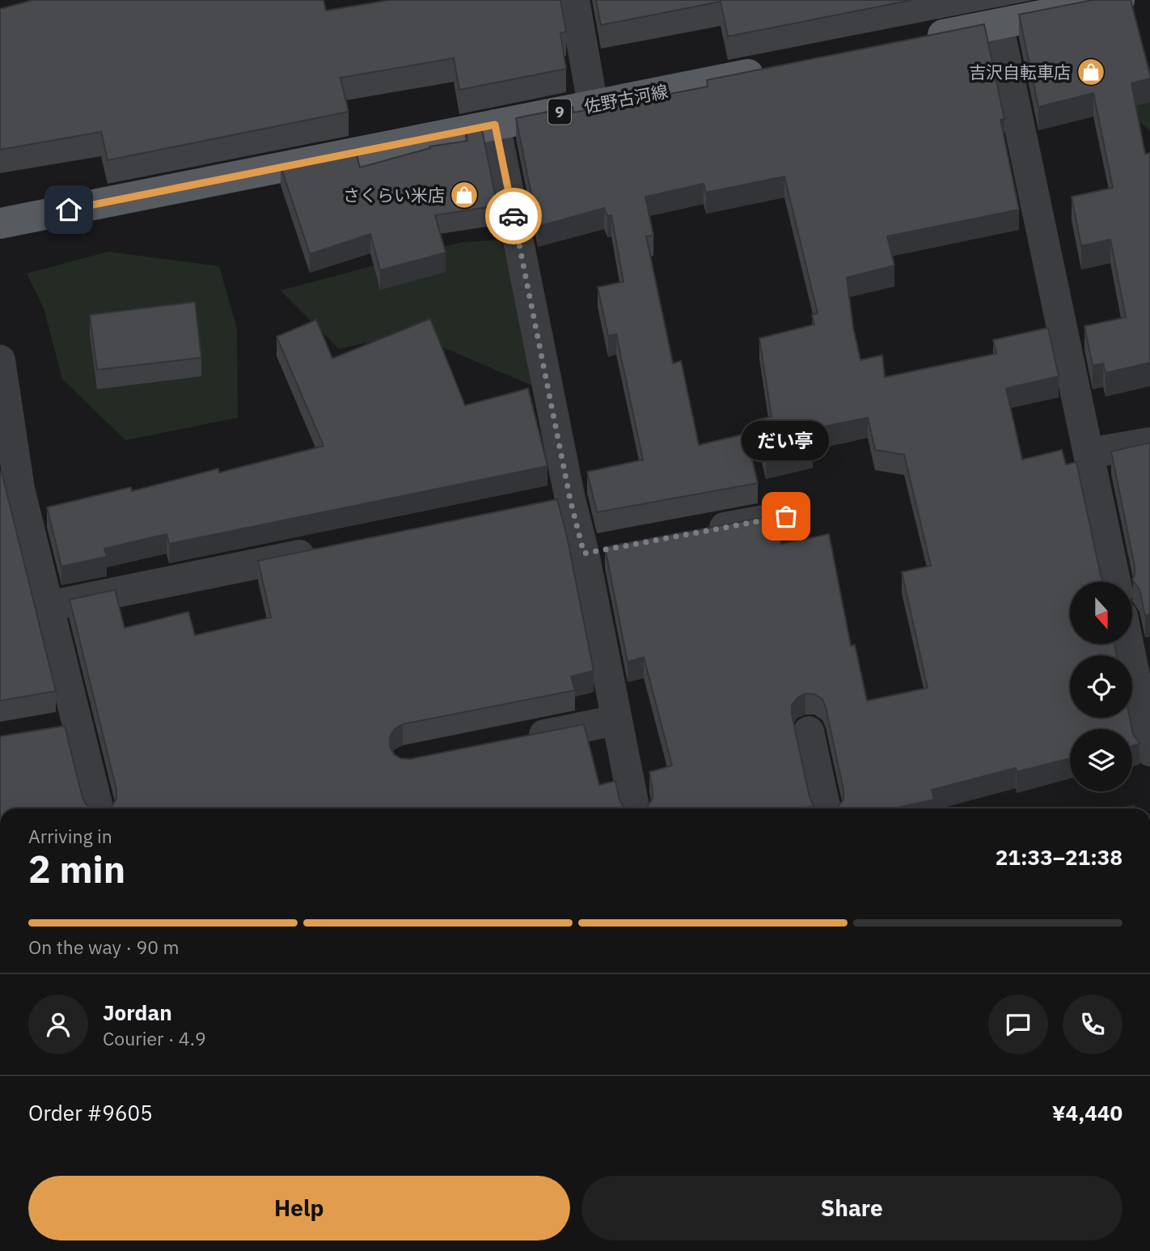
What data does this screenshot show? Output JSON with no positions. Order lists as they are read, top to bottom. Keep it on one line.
{"streets":{"main road":["佐野古河線","9"]},"places":{"shop":["吉沢自転車店","さくらい米店"],"other":["だい亭"]},"north":"bottom","page":{"bubble":"だい亭","heading":["2 min","Arriving in","21:33–21:38"],"panel":["Jordan","Courier · 4.9","Order #9605","¥4,440"],"bar":"On the way · 90 m","buttons":["Help","Share"]}}
